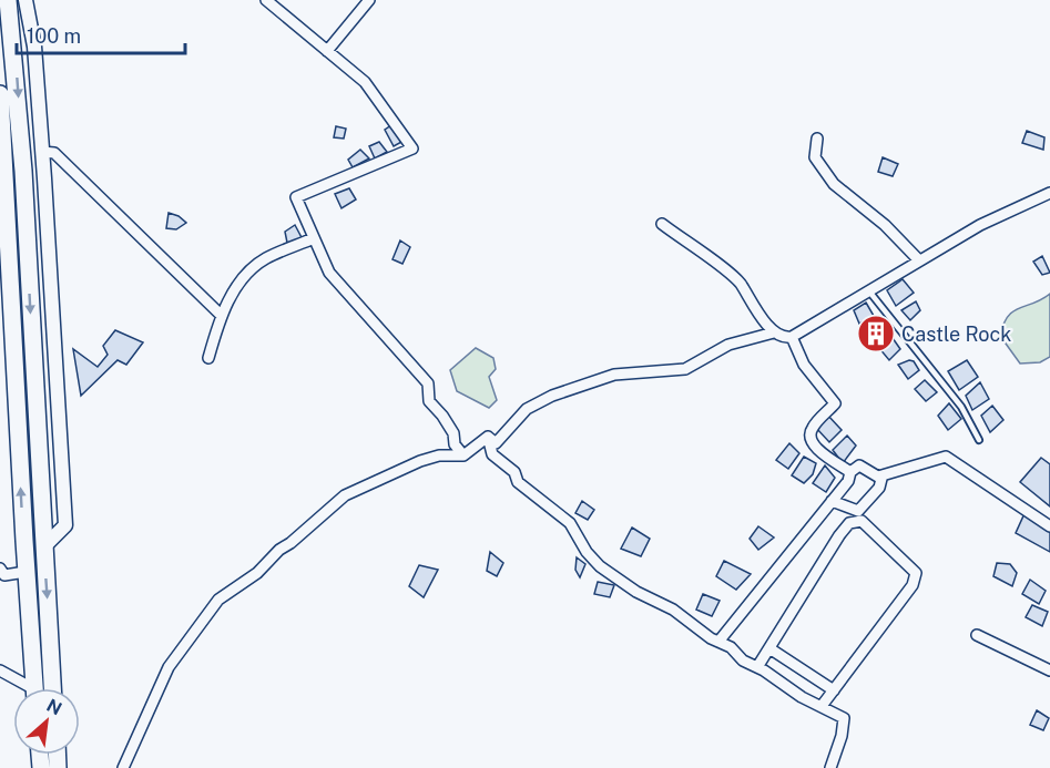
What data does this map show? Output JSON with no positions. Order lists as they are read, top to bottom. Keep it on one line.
{"places":{"building":["Castle Rock"]},"scale_bar":"100 m","north":"top right"}
